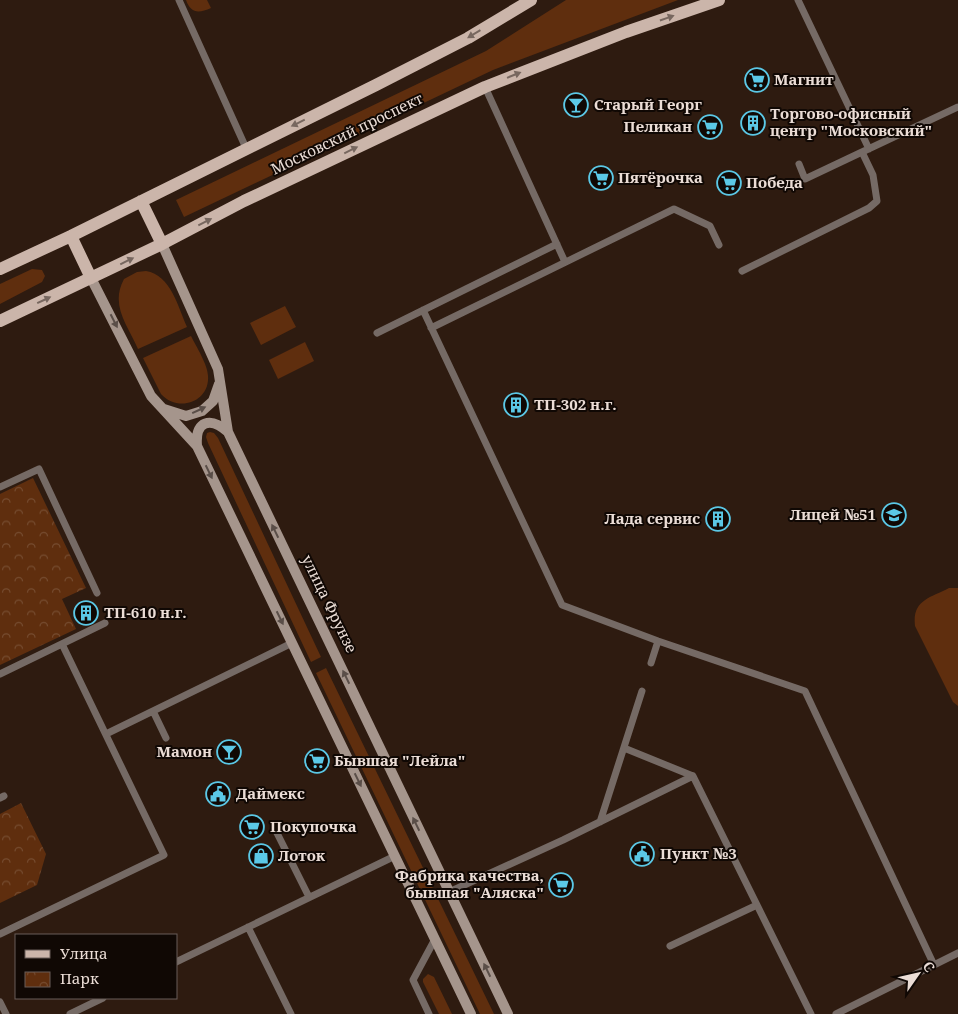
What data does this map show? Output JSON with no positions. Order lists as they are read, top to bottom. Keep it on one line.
{"streets":{"main road":["Московский проспект","улица Фрунзе"]},"crossings":[["Московский проспект","улица Фрунзе"]],"places":{"supermarket":["Магнит","Пеликан","Пятёрочка","Победа","Бывшая \"Лейла\"","Покупочка","Фабрика качества, бывшая \"Аляска\""],"bar":["Старый Георг","Мамон"],"building":["Торгово-офисный центр \"Московский\"","ТП-302 н.г.","Лада сервис","ТП-610 н.г."],"school or university":["Лицей №51"],"public building":["Даймекс","Пункт №3"],"shop":["Лоток"]},"legend":["Улица","Парк"],"north":"top right"}
